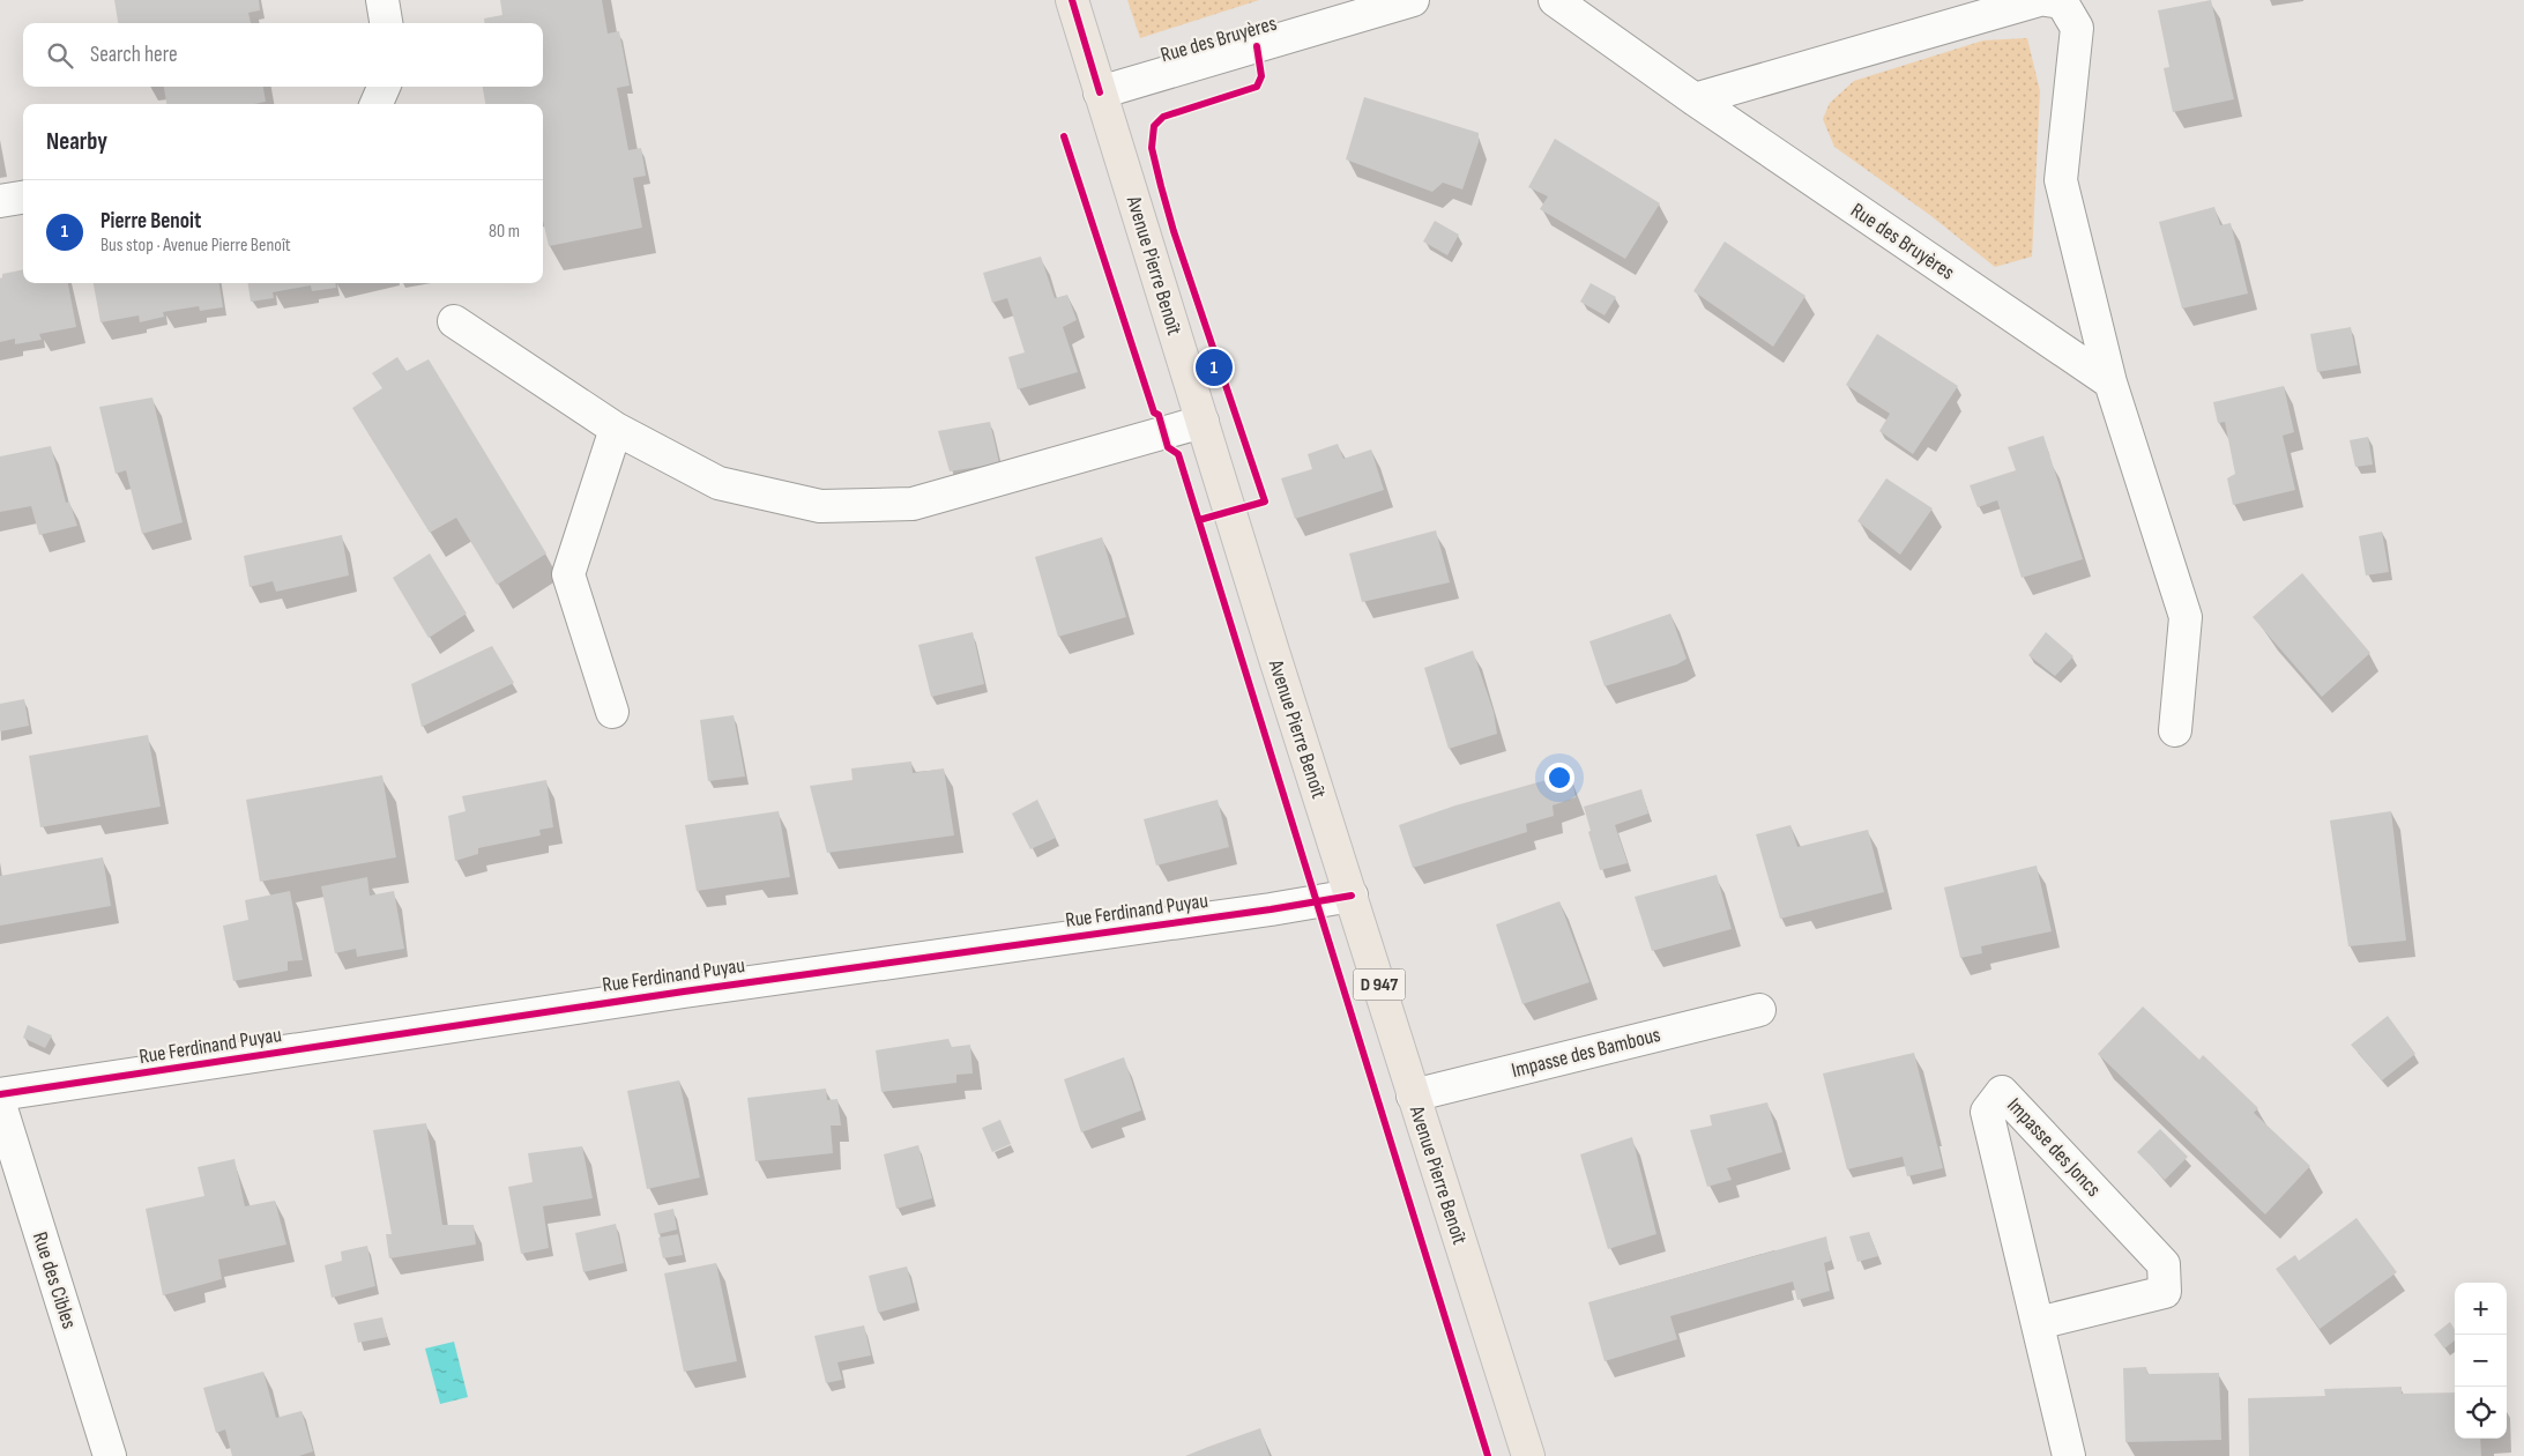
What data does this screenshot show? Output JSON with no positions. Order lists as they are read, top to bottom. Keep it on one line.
{"streets":{"main road":["Avenue Pierre Benoît","D 947"],"street":["Rue des Bruyères","Rue Ferdinand Puyau","Impasse des Bambous","Impasse des Joncs","Rue des Cibles"]},"crossings":[["Rue des Bruyères","Avenue Pierre Benoît"],["Avenue Pierre Benoît","Rue Ferdinand Puyau"],["Avenue Pierre Benoît","Impasse des Bambous"]],"page":{"search":"Search here","heading":"Nearby","list":[{"mark":"1","name":"Pierre Benoit","note":"Bus stop · Avenue Pierre Benoît","value":"80 m"}],"pins":"1","map_buttons":["+","−"]}}
